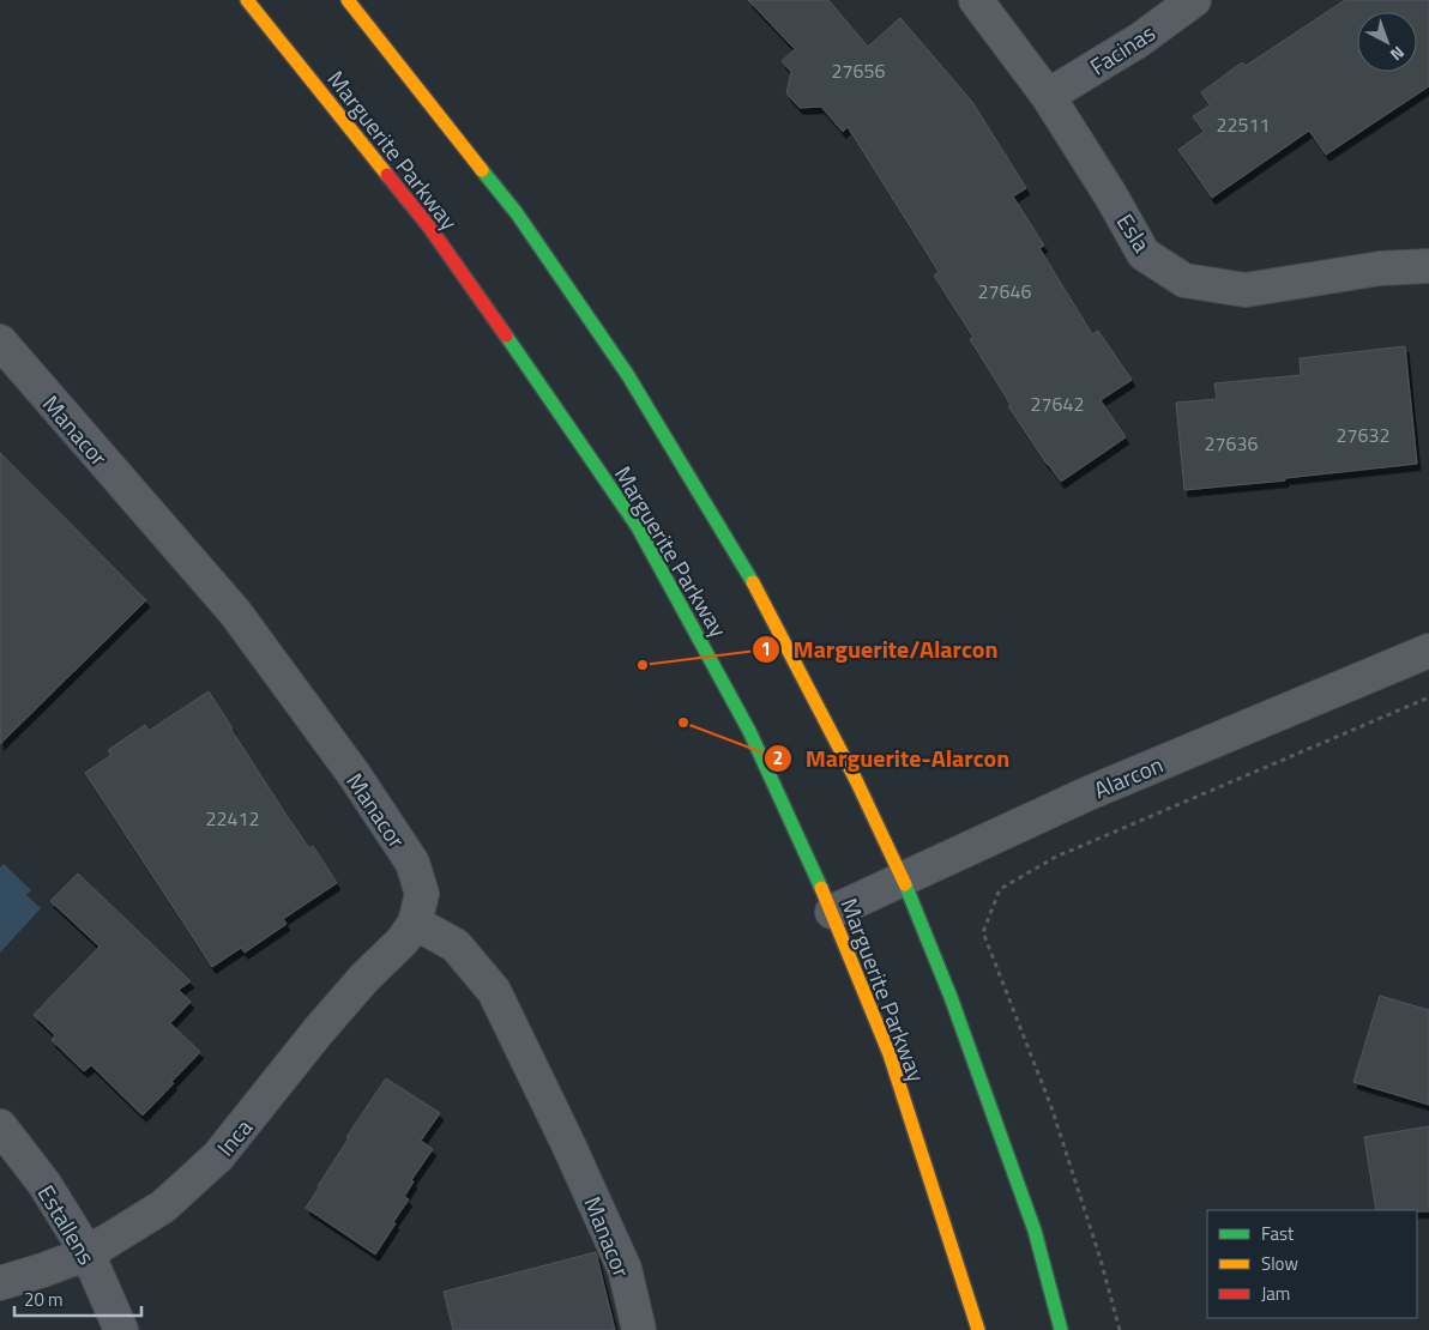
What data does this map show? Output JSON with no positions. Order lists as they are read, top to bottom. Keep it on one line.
{"streets":{"main road":["Marguerite Parkway"],"street":["Facinas","Esla","Manacor","Alarcon","Inca","Estallens"]},"crossings":[["Facinas","Esla"],["Marguerite Parkway","Alarcon"],["Manacor","Inca"],["Inca","Estallens"]],"places":["Marguerite/Alarcon","Marguerite-Alarcon"],"house_numbers":["27656","22511","27646","27642","27632","27636","22412"],"legend":["Fast","Slow","Jam"],"scale_bar":"20 m","north":"bottom right"}
